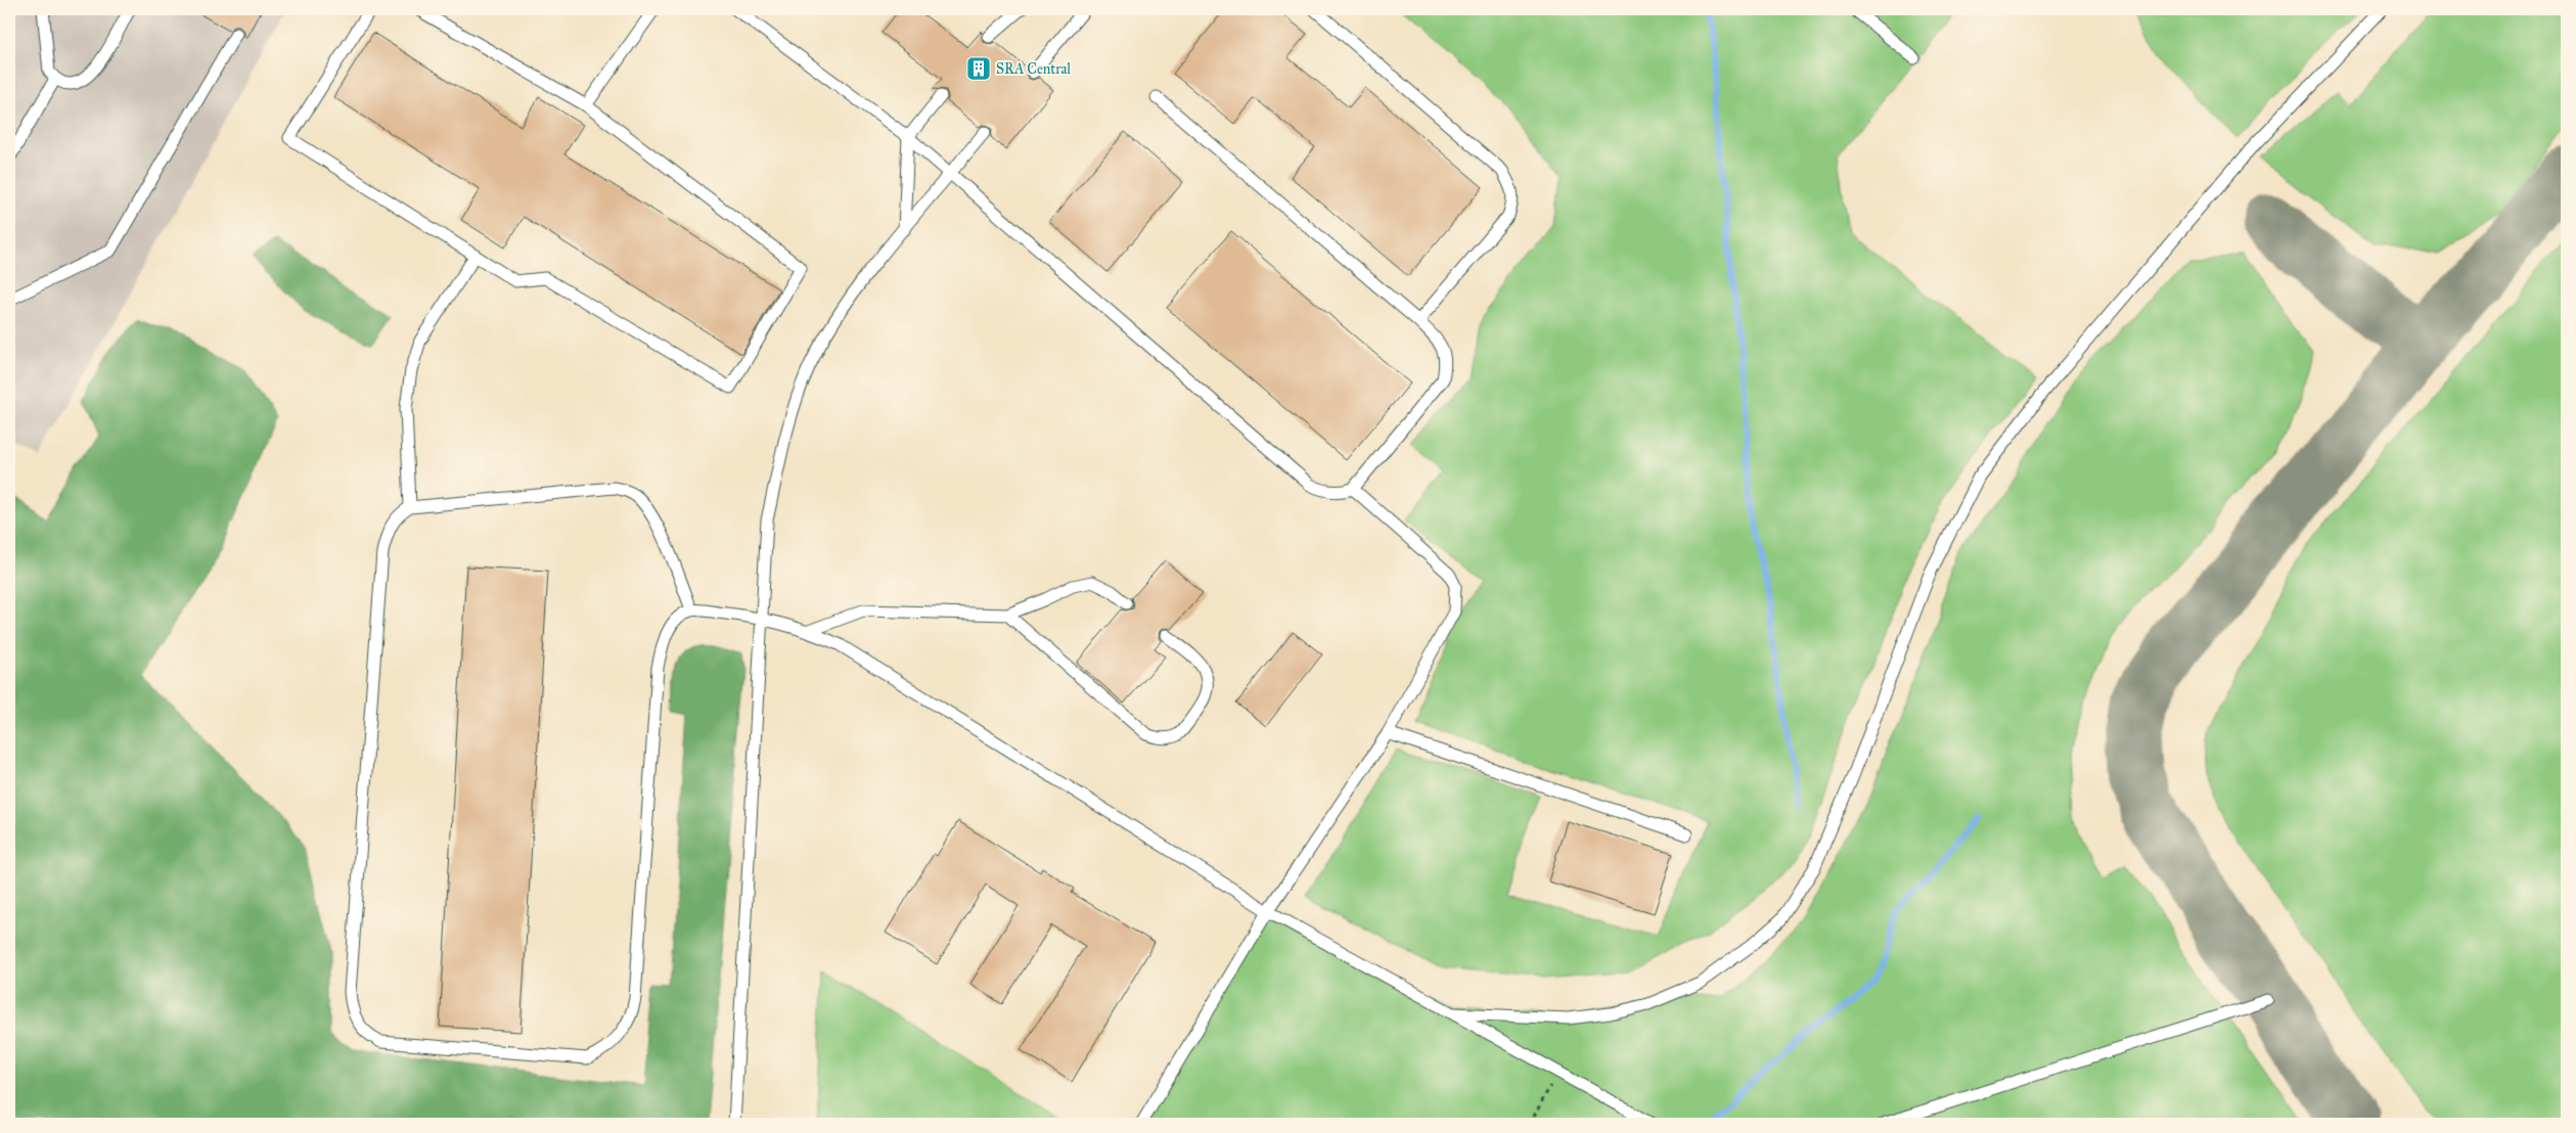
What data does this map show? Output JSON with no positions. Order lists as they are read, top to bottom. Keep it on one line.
{"places":{"building":["SRA Central"]}}
